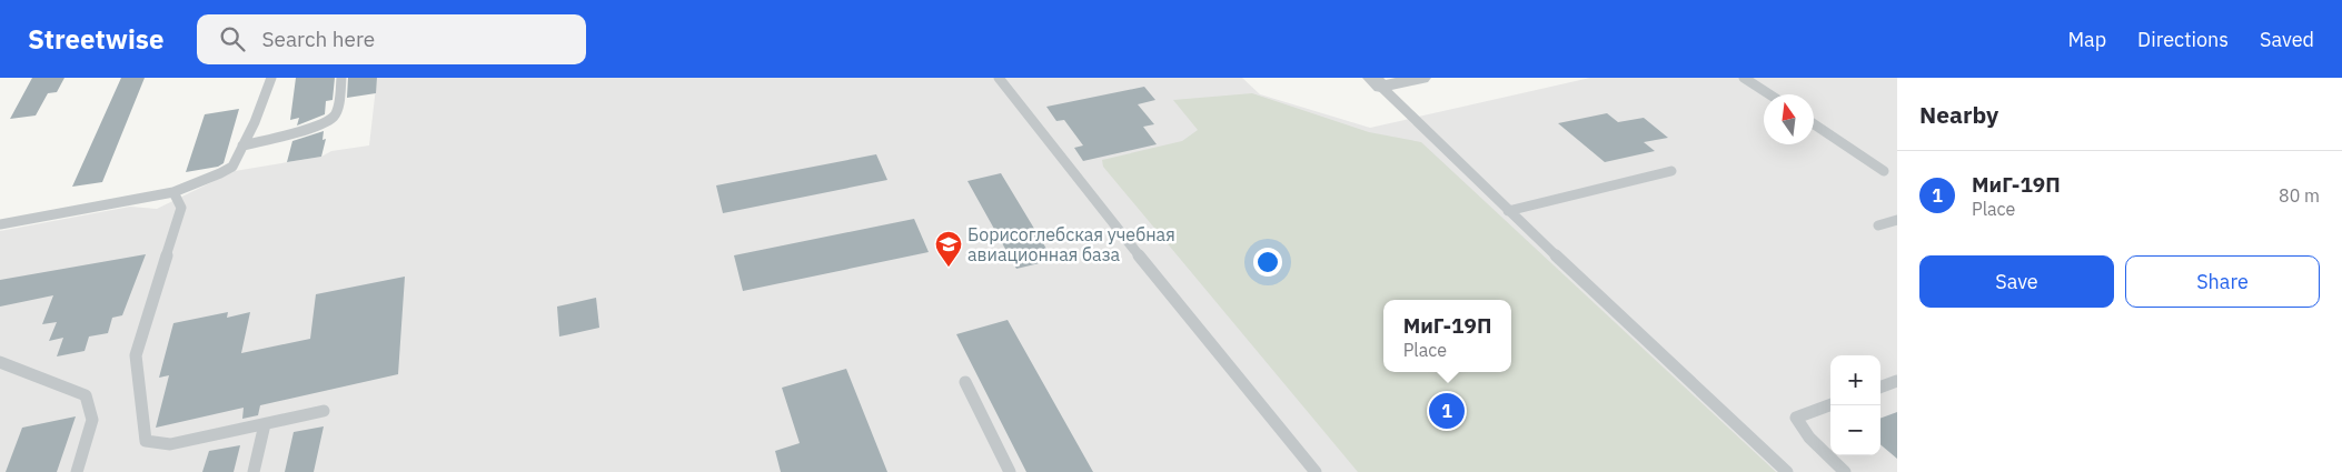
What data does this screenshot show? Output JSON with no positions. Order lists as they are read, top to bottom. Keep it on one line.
{"places":{"school or university":["Борисоглебская учебная авиационная база"]},"north":"top","page":{"header":"Streetwise","search":"Search here","nav":["Map","Directions","Saved"],"heading":"Nearby","list":[{"mark":"1","name":"МиГ-19П","note":"Place","value":"80 m"}],"buttons":["Save","Share"],"popup":["МиГ-19П","Place"],"map_buttons":["+","−"],"pins":"1"}}
